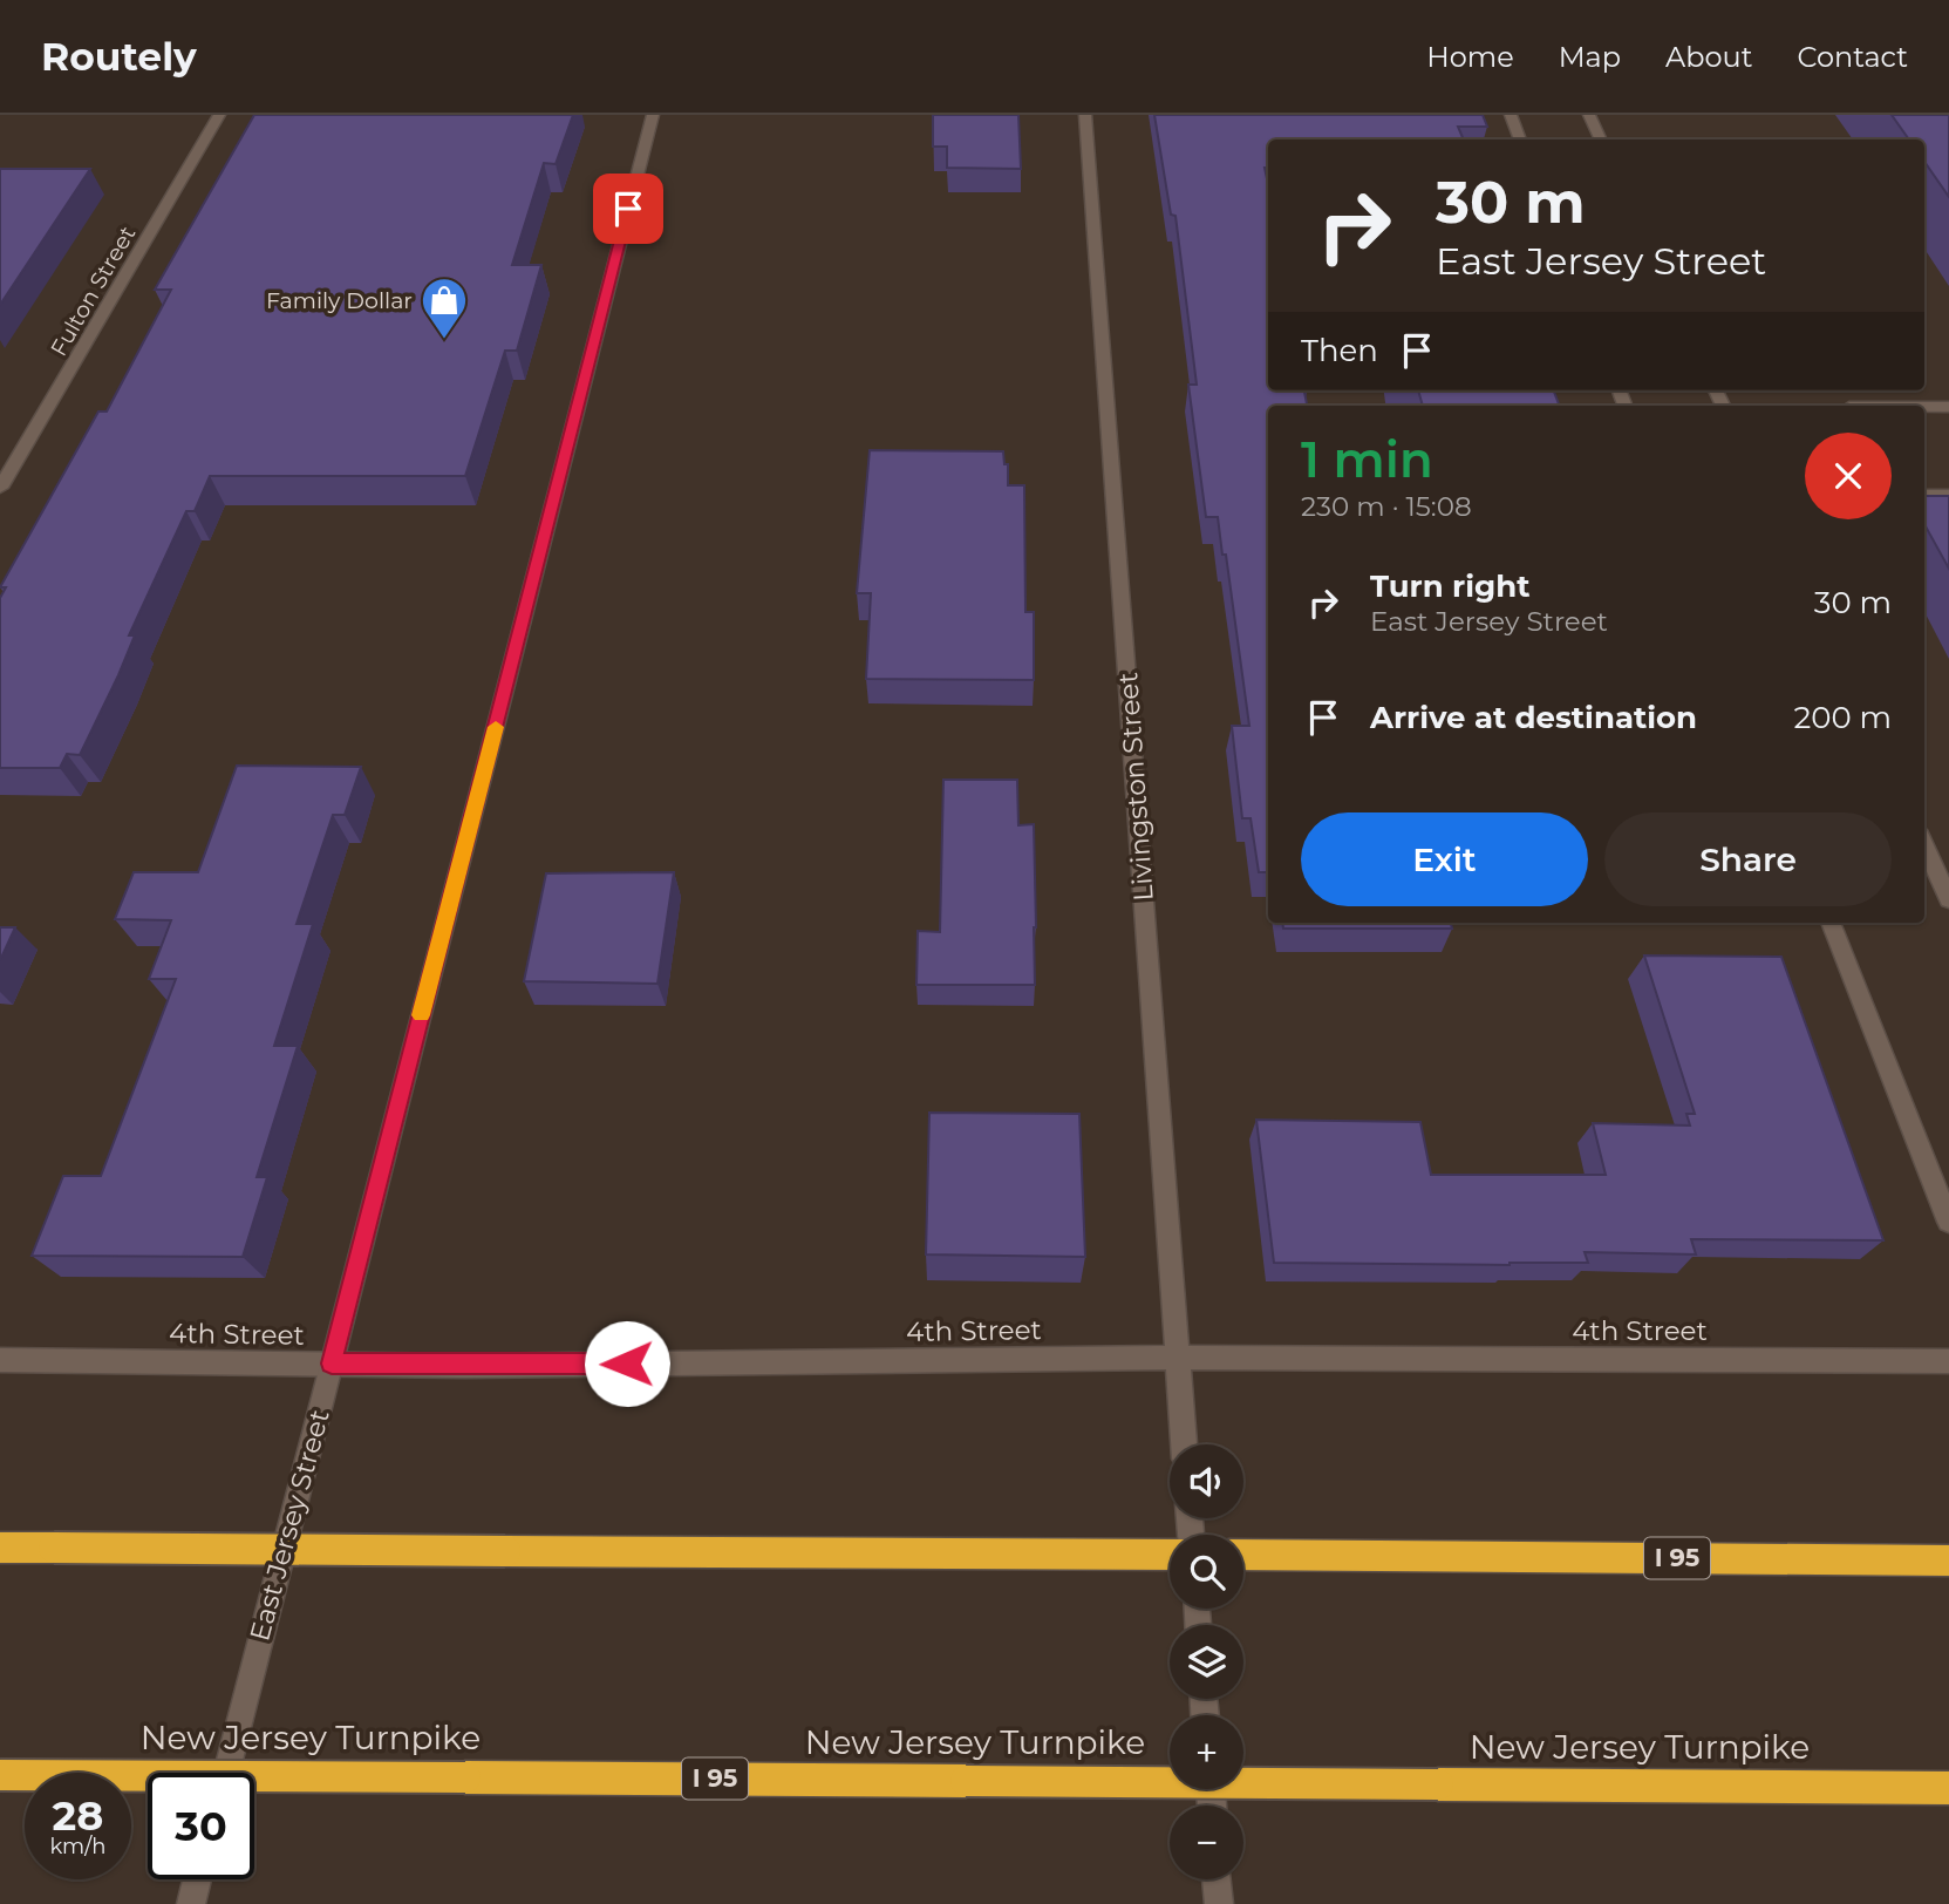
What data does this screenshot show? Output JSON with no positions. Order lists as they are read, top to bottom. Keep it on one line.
{"streets":{"highway":["I 95","New Jersey Turnpike"],"street":["Fulton Street","Livingston Street","4th Street","East Jersey Street"]},"crossings":[["Livingston Street","4th Street"],["4th Street","East Jersey Street"]],"places":{"shop":["Family Dollar"]},"page":{"header":"Routely","nav":["Home","Map","About","Contact"],"turn":["30 m","East Jersey Street"],"then":"Then","heading":["1 min","230 m · 15:08"],"list":[{"name":"Turn right","note":"East Jersey Street","value":"30 m"},{"name":"Arrive at destination","value":"200 m"}],"buttons":["Exit","Share"],"map_buttons":["+","−"],"speed":"28 km/h","limit":"30"}}
